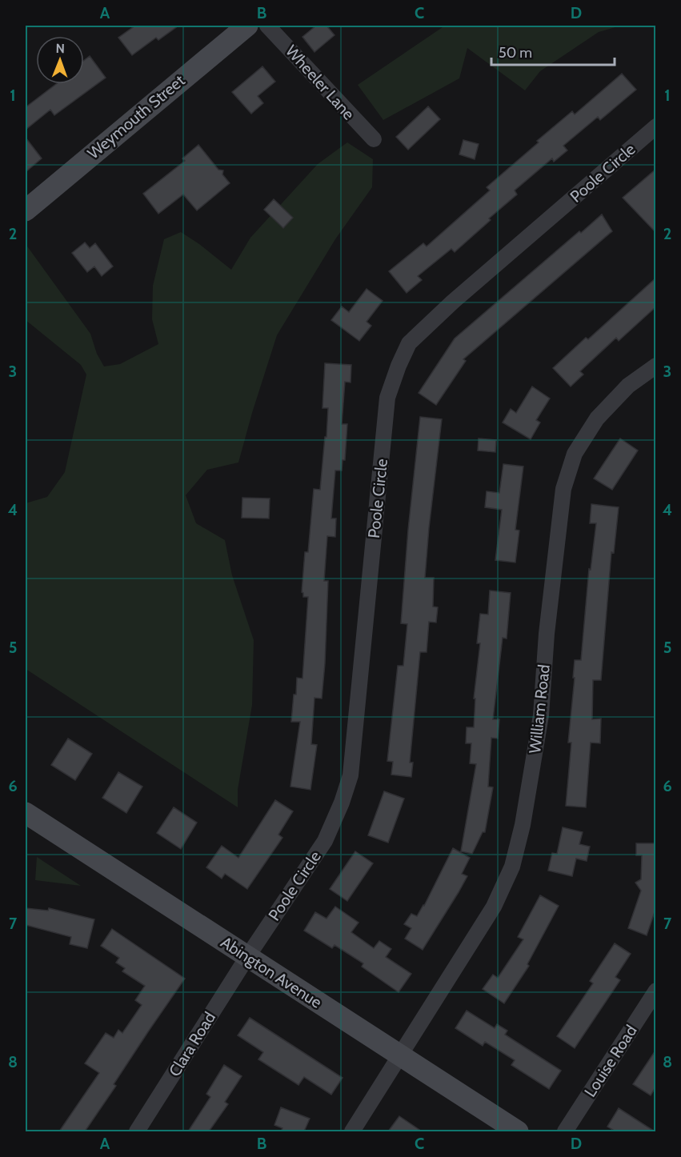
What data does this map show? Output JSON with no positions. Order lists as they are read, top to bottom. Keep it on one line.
{"streets":{"main road":["Weymouth Street","Abington Avenue"],"street":["Wheeler Lane","Poole Circle","William Road","Clara Road","Louise Road"]},"crossings":[["Poole Circle","Abington Avenue"],["Poole Circle","Clara Road"],["William Road","Abington Avenue"],["Abington Avenue","Clara Road"]],"scale_bar":"50 m","north":"top","grid":{"columns":["A","B","C","D"],"rows":["1","2","3","4","5","6","7","8"]}}
